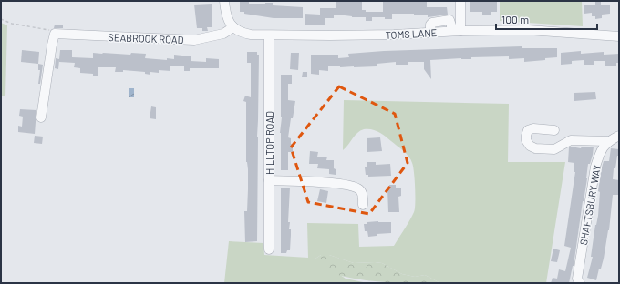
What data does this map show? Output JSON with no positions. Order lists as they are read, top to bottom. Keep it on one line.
{"streets":{"street":["TOMS LANE","SEABROOK ROAD","HILLTOP ROAD","SHAFTSBURY WAY"]},"crossings":[["TOMS LANE","SEABROOK ROAD"],["TOMS LANE","HILLTOP ROAD"]],"scale_bar":"100 m"}
